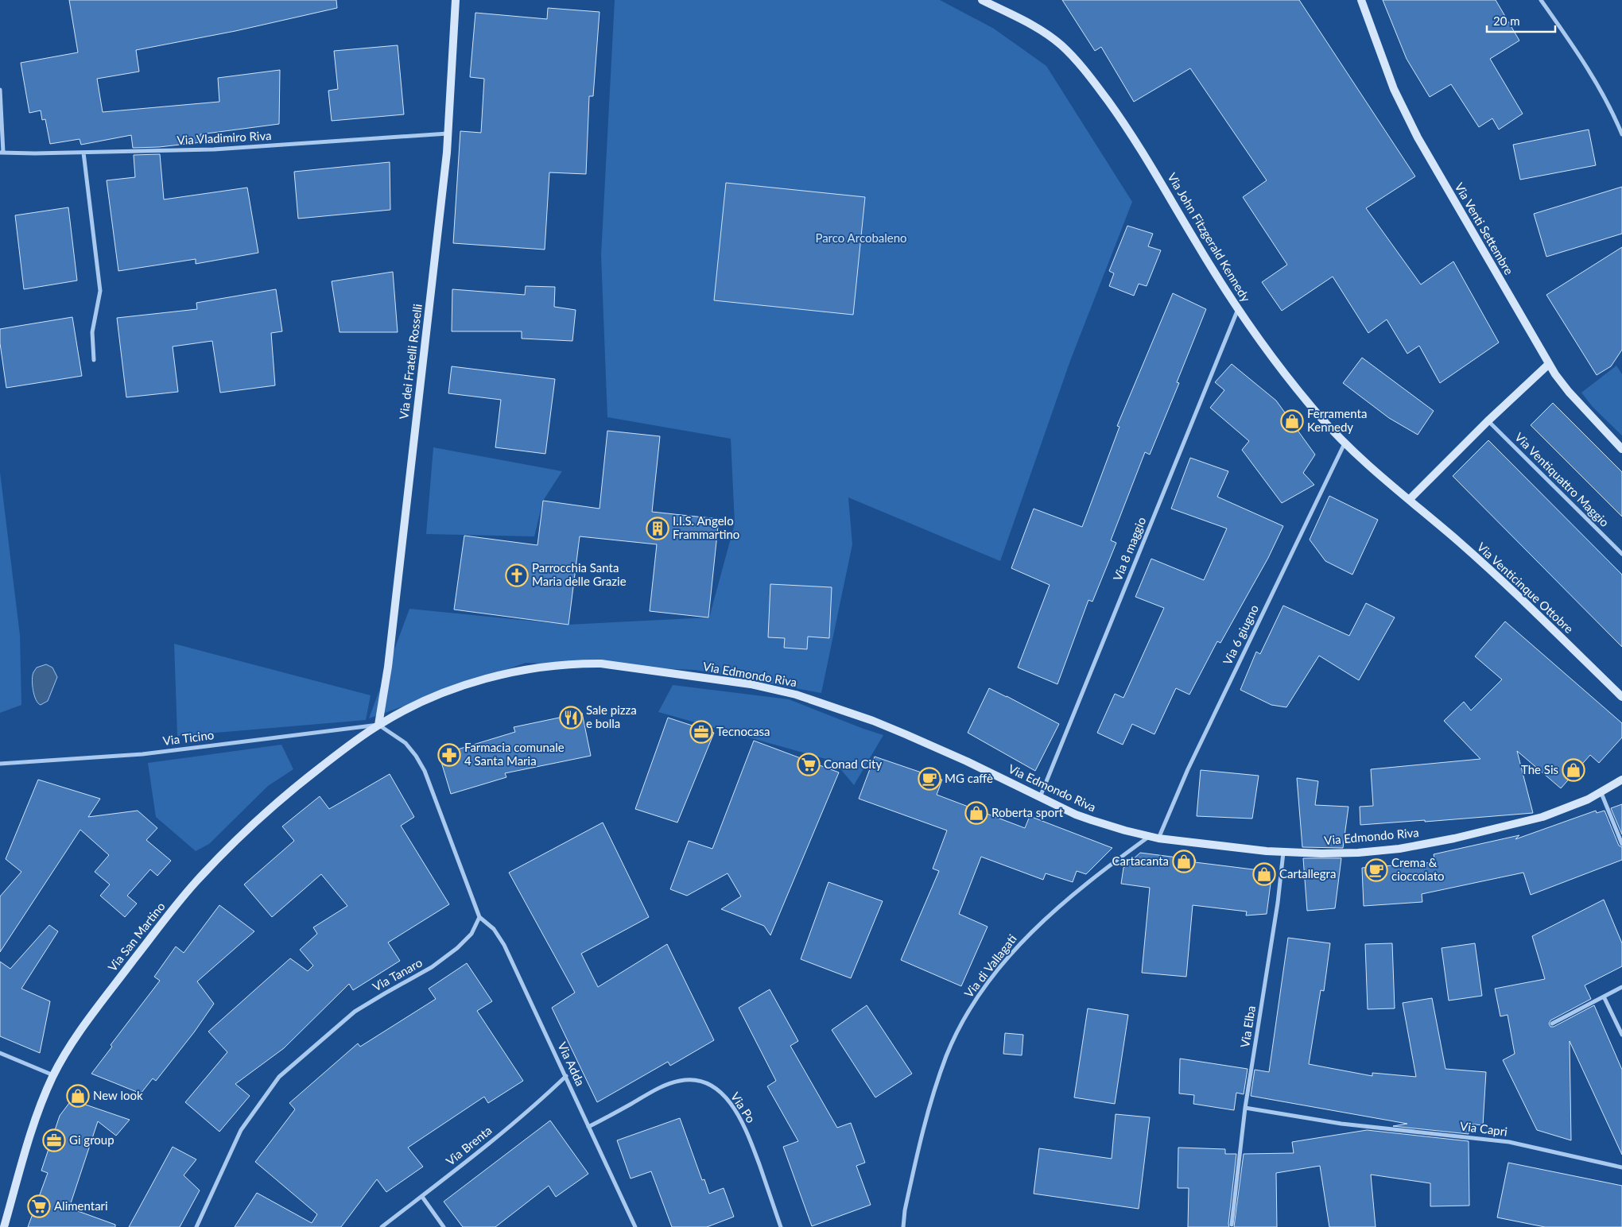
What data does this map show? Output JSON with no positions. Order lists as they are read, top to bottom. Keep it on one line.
{"streets":{"street":["Via Vladimiro Riva","Via Venti Settembre","Via John Fitzgerald Kennedy","Via dei Fratelli Rosselli","Via Ventiquattro Maggio","Via 8 maggio","Via Venticinque Ottobre","Via 6 giugno","Via Edmondo Riva","Via Ticino","Via San Martino","Via di Vallagati","Via Tanaro","Via Elba","Via Adda","Via Po","Via Capri","Via Brenta"]},"crossings":[["Via Vladimiro Riva","Via dei Fratelli Rosselli"],["Via John Fitzgerald Kennedy","Via 8 maggio"],["Via John Fitzgerald Kennedy","Via Venticinque Ottobre"],["Via John Fitzgerald Kennedy","Via 6 giugno"],["Via dei Fratelli Rosselli","Via Edmondo Riva"],["Via dei Fratelli Rosselli","Via Ticino"],["Via dei Fratelli Rosselli","Via San Martino"],["Via 8 maggio","Via Edmondo Riva"],["Via 6 giugno","Via Edmondo Riva"],["Via 6 giugno","Via di Vallagati"],["Via Edmondo Riva","Via Ticino"],["Via Edmondo Riva","Via San Martino"],["Via Edmondo Riva","Via di Vallagati"],["Via Edmondo Riva","Via Elba"],["Via Ticino","Via San Martino"],["Via Tanaro","Via Adda"],["Via Elba","Via Capri"],["Via Adda","Via Po"],["Via Adda","Via Brenta"]],"parks":["Parco Arcobaleno"],"places":{"shop":["Ferramenta Kennedy","The Sis","Roberta sport","Cartacanta","Cartallegra","New look"],"building":["I.I.S. Angelo Frammartino"],"church":["Parrocchia Santa Maria delle Grazie"],"restaurant":["Sale pizza e bolla"],"office":["Tecnocasa","Gi group"],"pharmacy":["Farmacia comunale 4 Santa Maria"],"supermarket":["Conad City","Alimentari"],"cafe":["MG caffè","Crema & cioccolato"]},"scale_bar":"20 m"}
